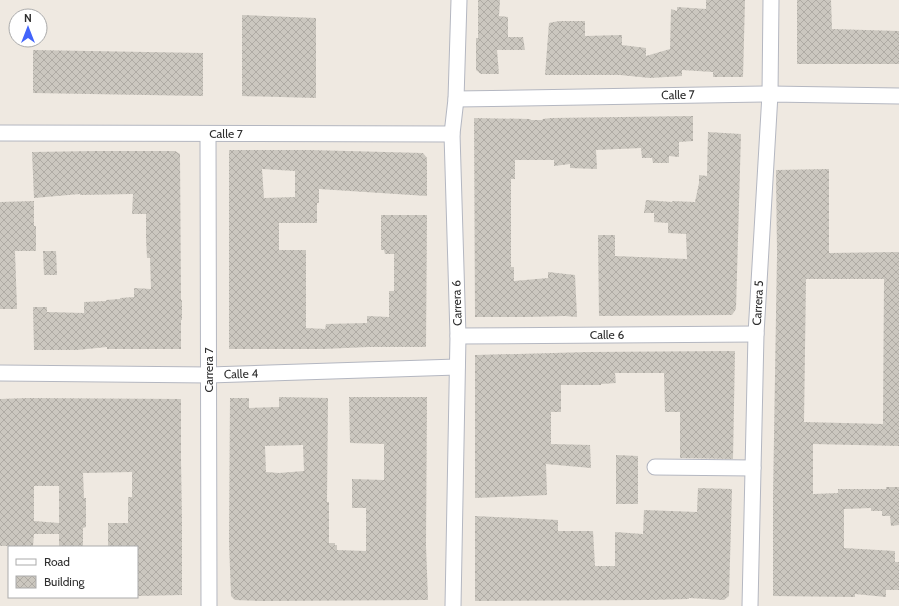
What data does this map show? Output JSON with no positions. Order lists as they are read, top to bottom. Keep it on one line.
{"streets":{"street":["Calle 7","Carrera 6","Carrera 5","Calle 6","Carrera 7","Calle 4"]},"crossings":[["Calle 7","Carrera 6"],["Calle 7","Carrera 5"],["Calle 7","Carrera 7"],["Carrera 6","Calle 6"],["Carrera 6","Calle 4"],["Carrera 5","Calle 6"],["Carrera 7","Calle 4"]],"legend":["Road","Building"],"north":"top"}
